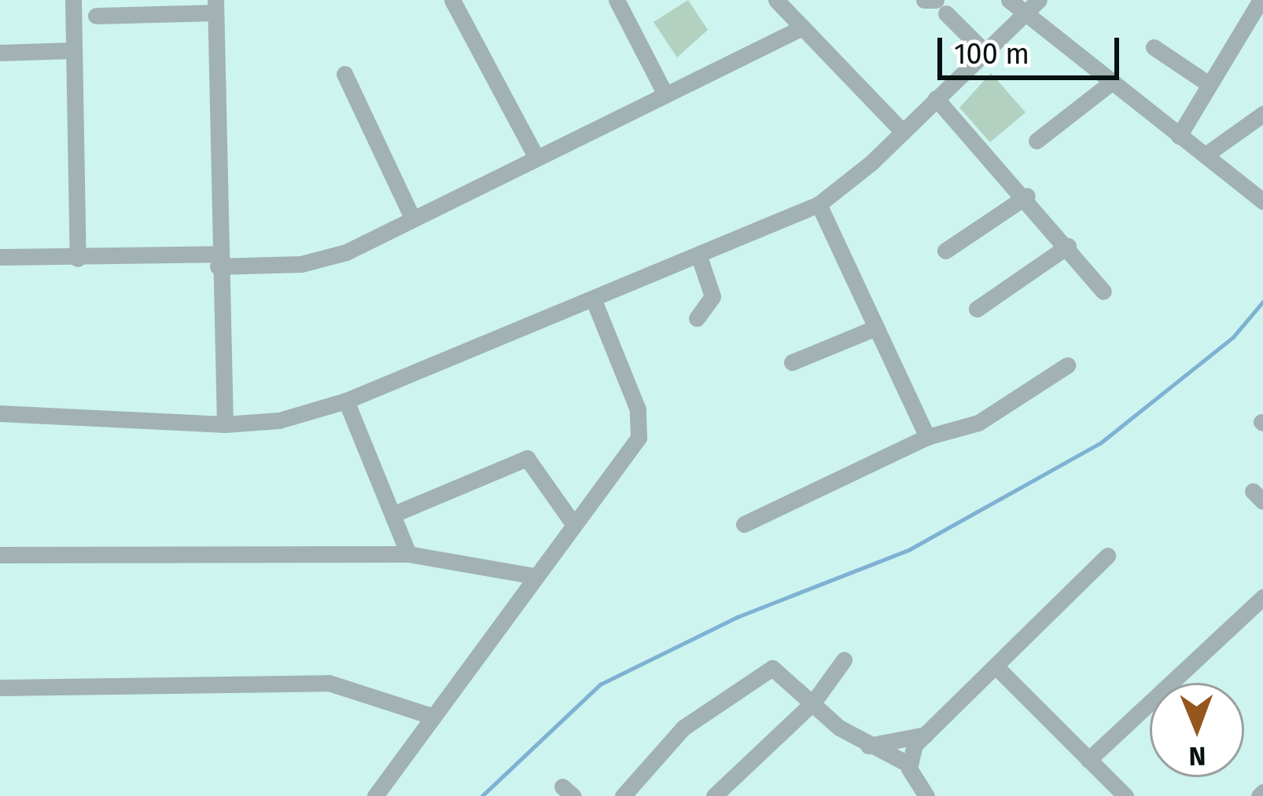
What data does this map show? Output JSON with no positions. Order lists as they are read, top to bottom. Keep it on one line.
{"scale_bar":"100 m","north":"bottom"}
